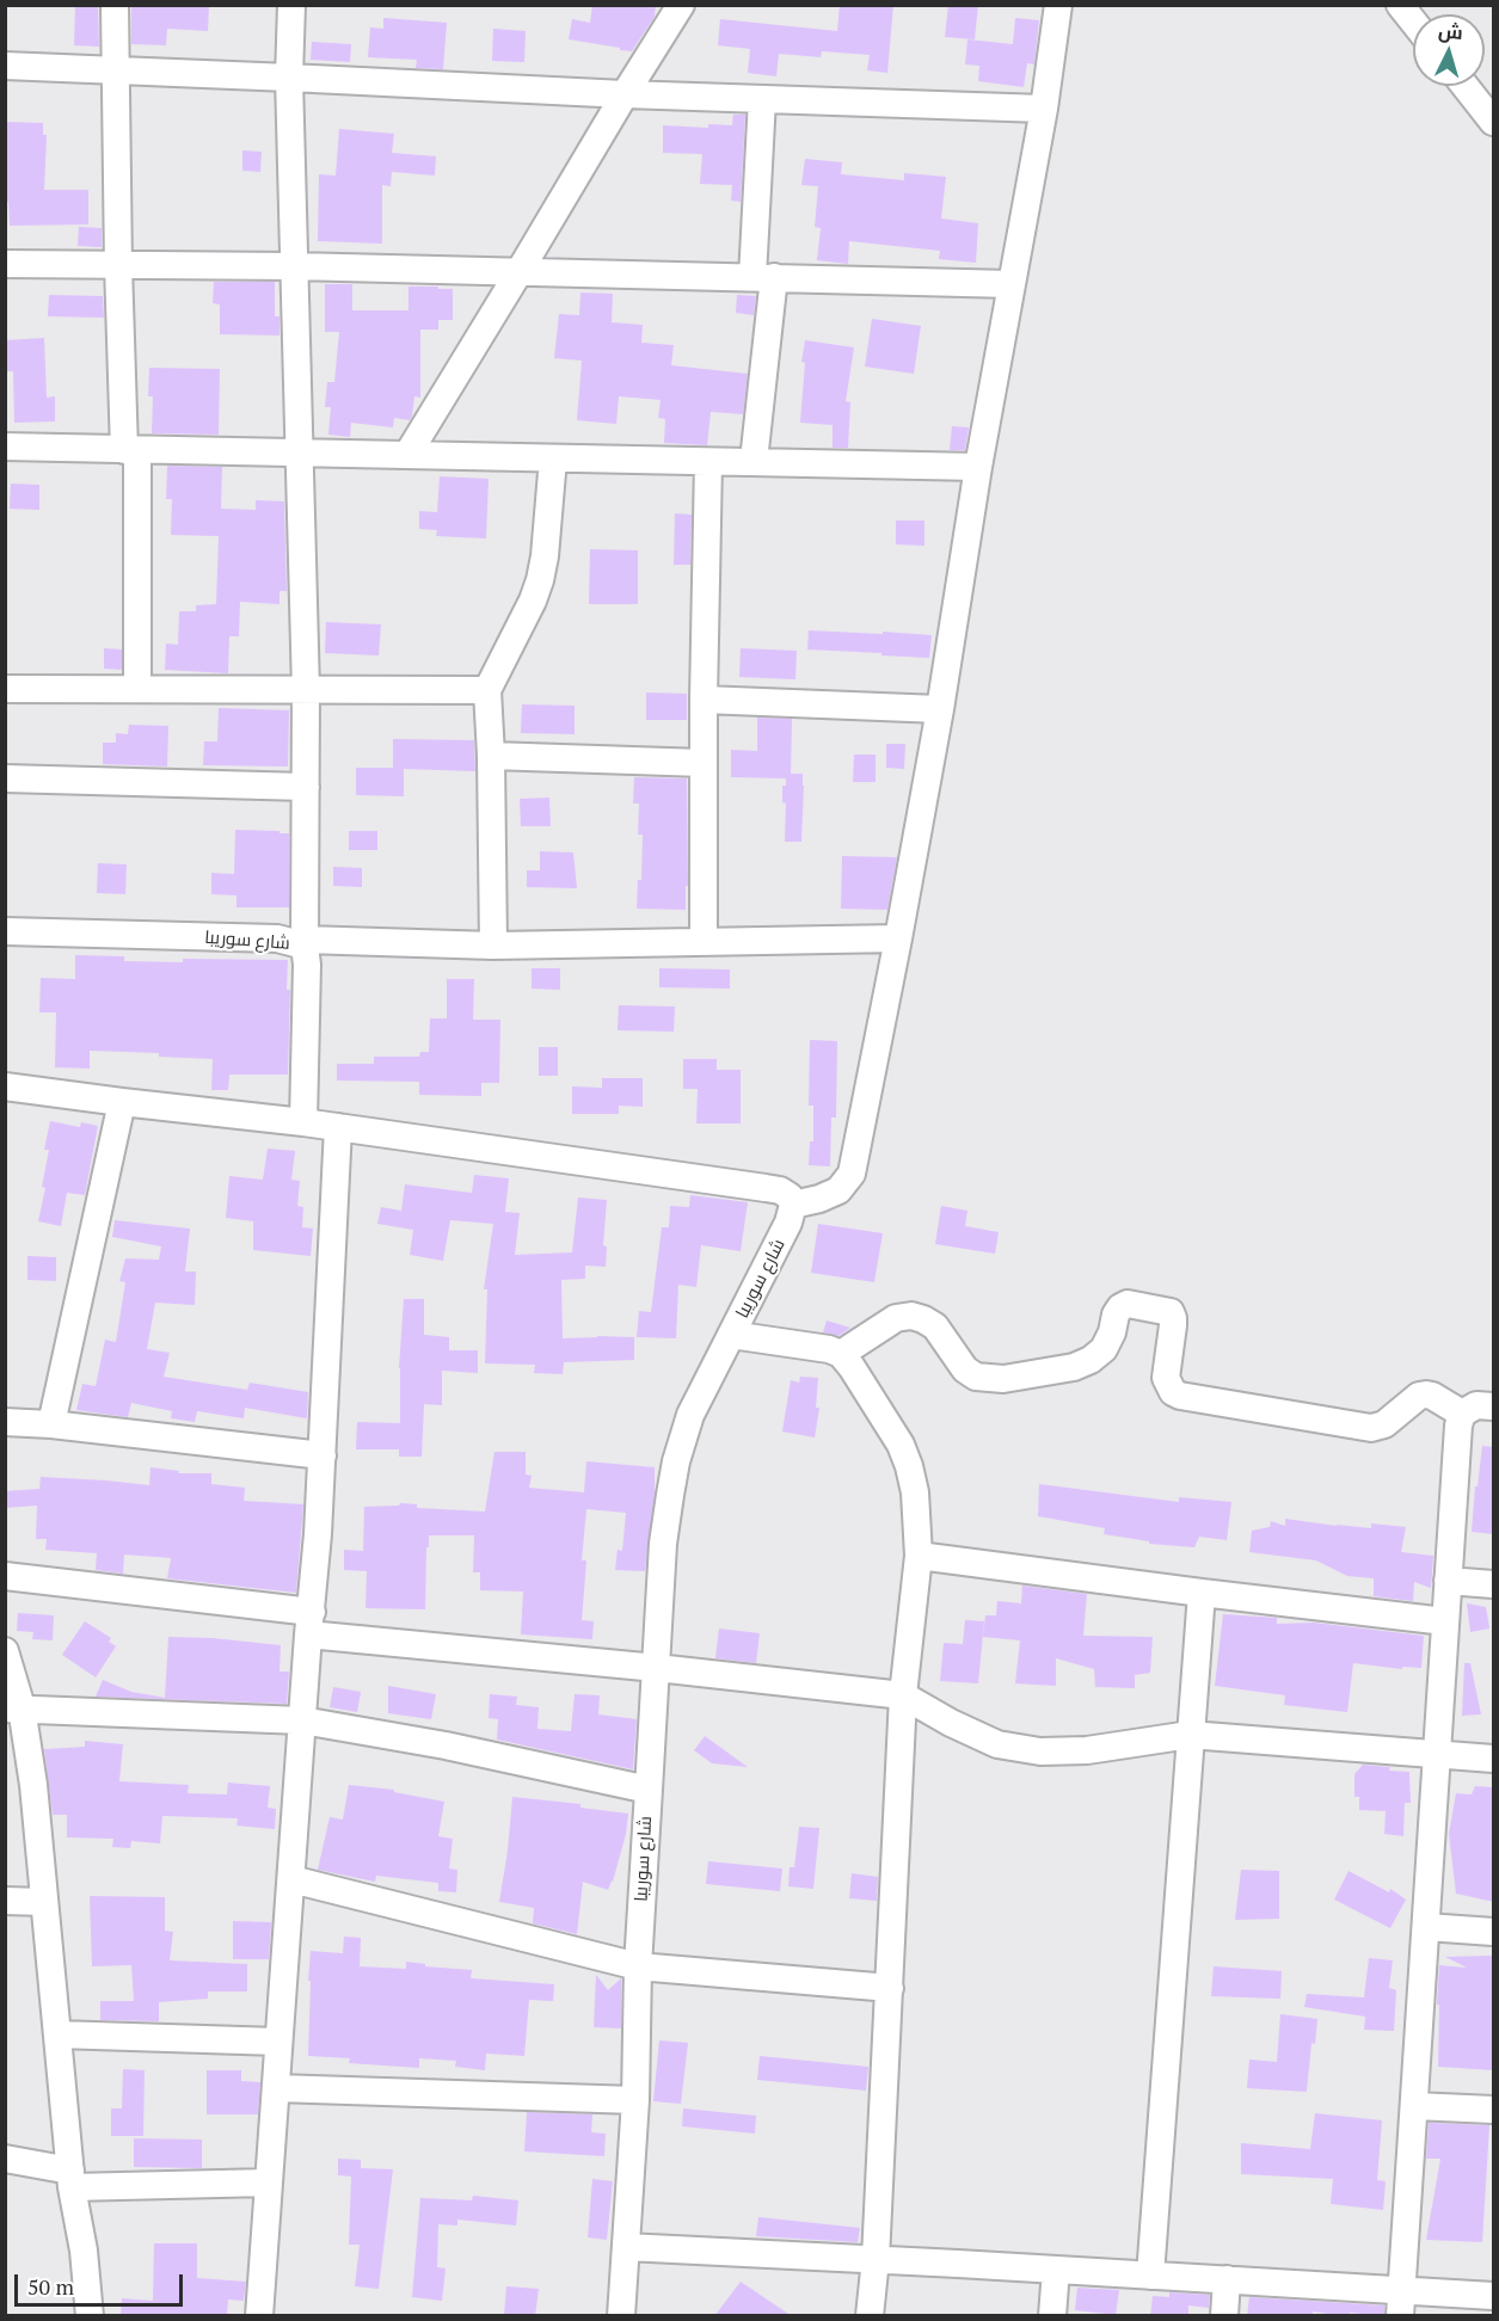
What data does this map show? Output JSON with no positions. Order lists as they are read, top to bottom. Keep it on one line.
{"streets":{"street":["شارع سوريبا"]},"scale_bar":"50 m","north":"top"}
